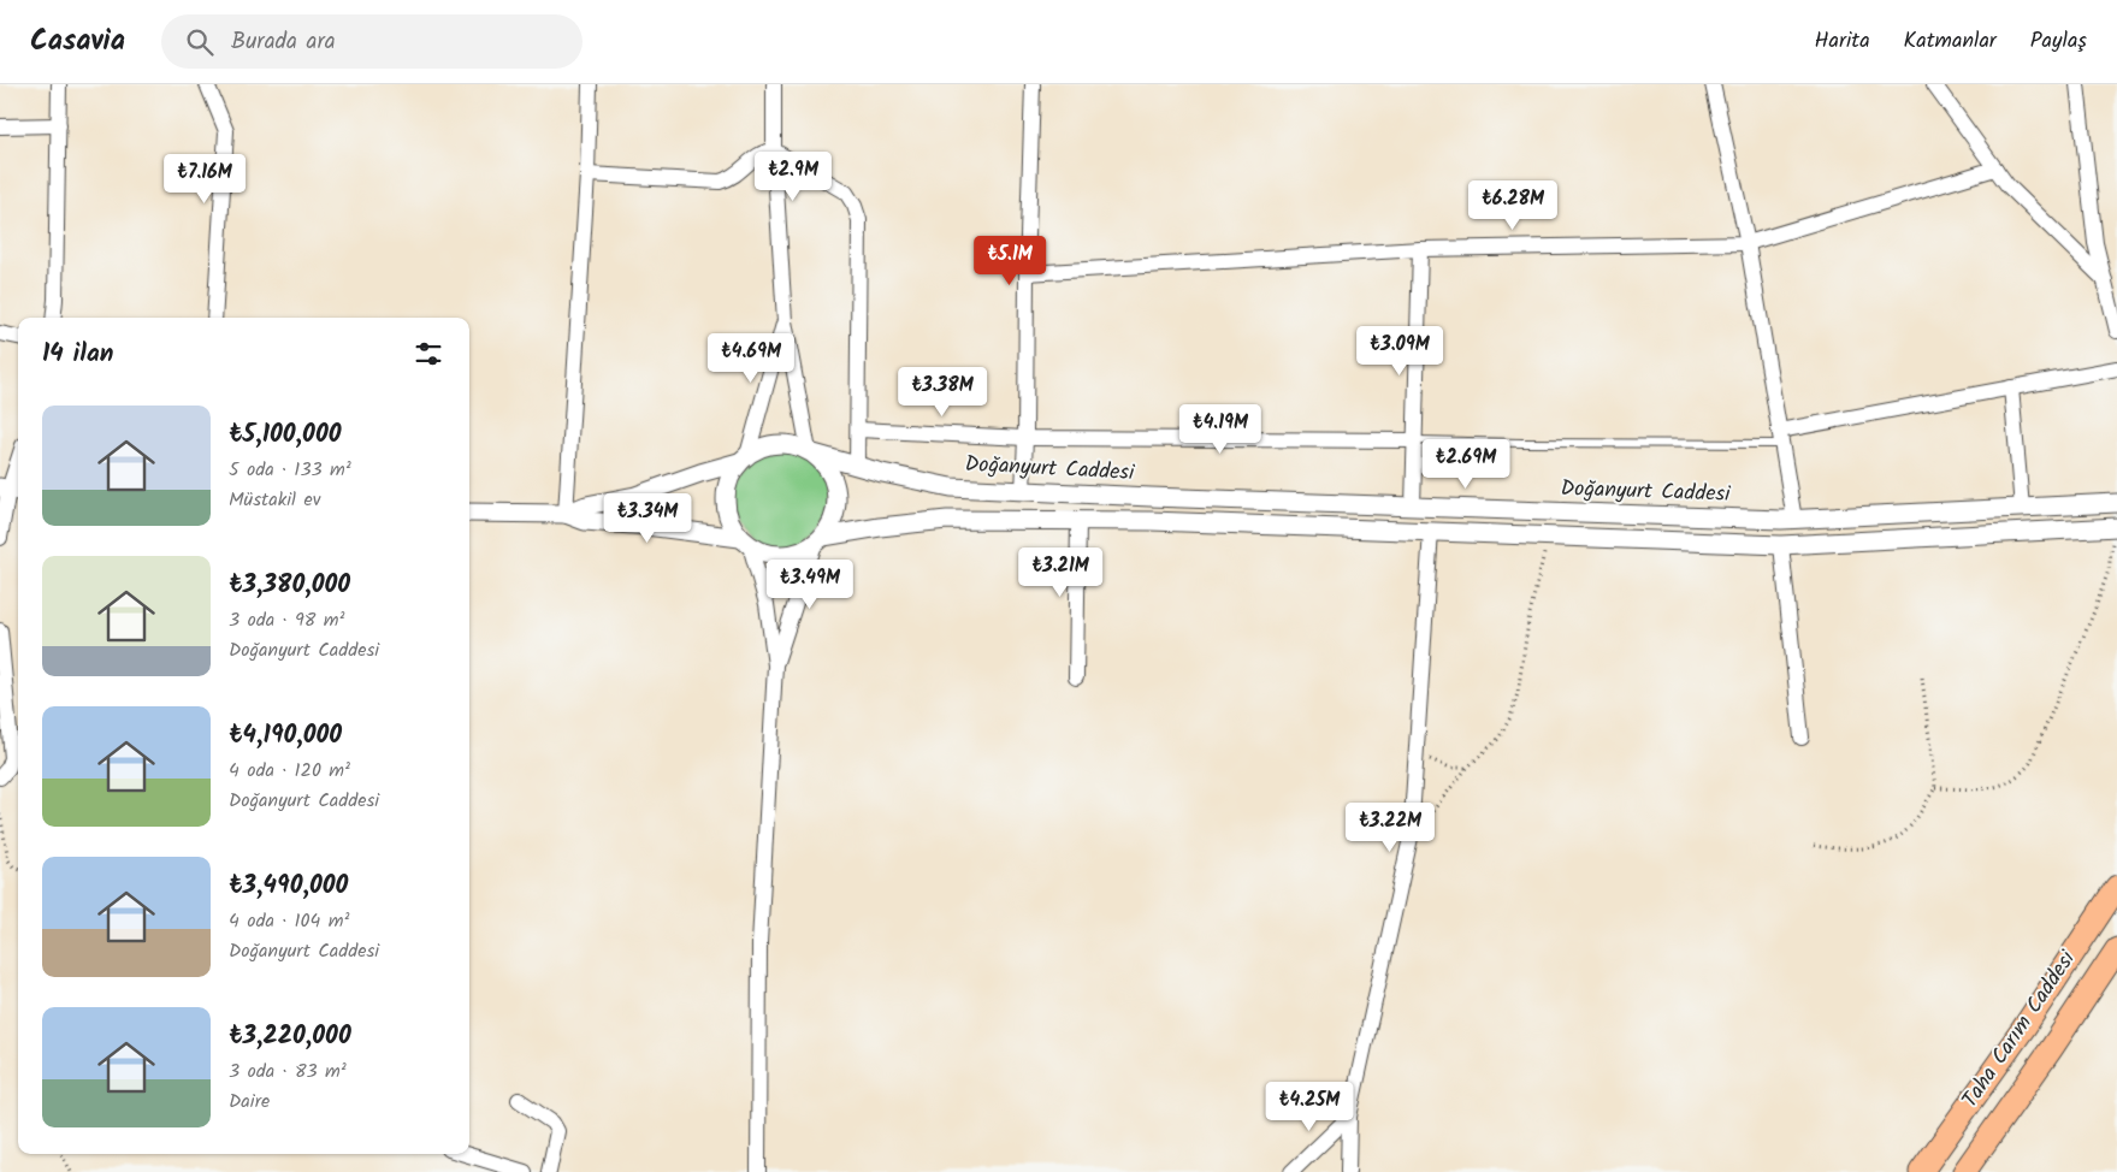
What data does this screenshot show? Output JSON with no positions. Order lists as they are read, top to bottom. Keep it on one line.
{"streets":{"main road":["Taha Carım Caddesi"],"street":["Doğanyurt Caddesi"]},"page":{"header":"Casavia","search":"Burada ara","nav":["Harita","Katmanlar","Paylaş"],"price":["₺2.9M","₺7.16M","₺6.28M","₺5.1M","₺3.09M","₺4.69M","₺3.38M","₺4.19M","₺2.69M","₺3.34M","₺3.21M","₺3.49M","₺3.22M","₺4.25M"],"heading":"14 ilan","list":[{"name":"₺5,100,000","note":"5 oda · 133 m² · Müstakil ev"},{"name":"₺3,380,000","note":"3 oda · 98 m² · Doğanyurt Caddesi"},{"name":"₺4,190,000","note":"4 oda · 120 m² · Doğanyurt Caddesi"},{"name":"₺3,490,000","note":"4 oda · 104 m² · Doğanyurt Caddesi"},{"name":"₺3,220,000","note":"3 oda · 83 m² · Daire"}]}}
